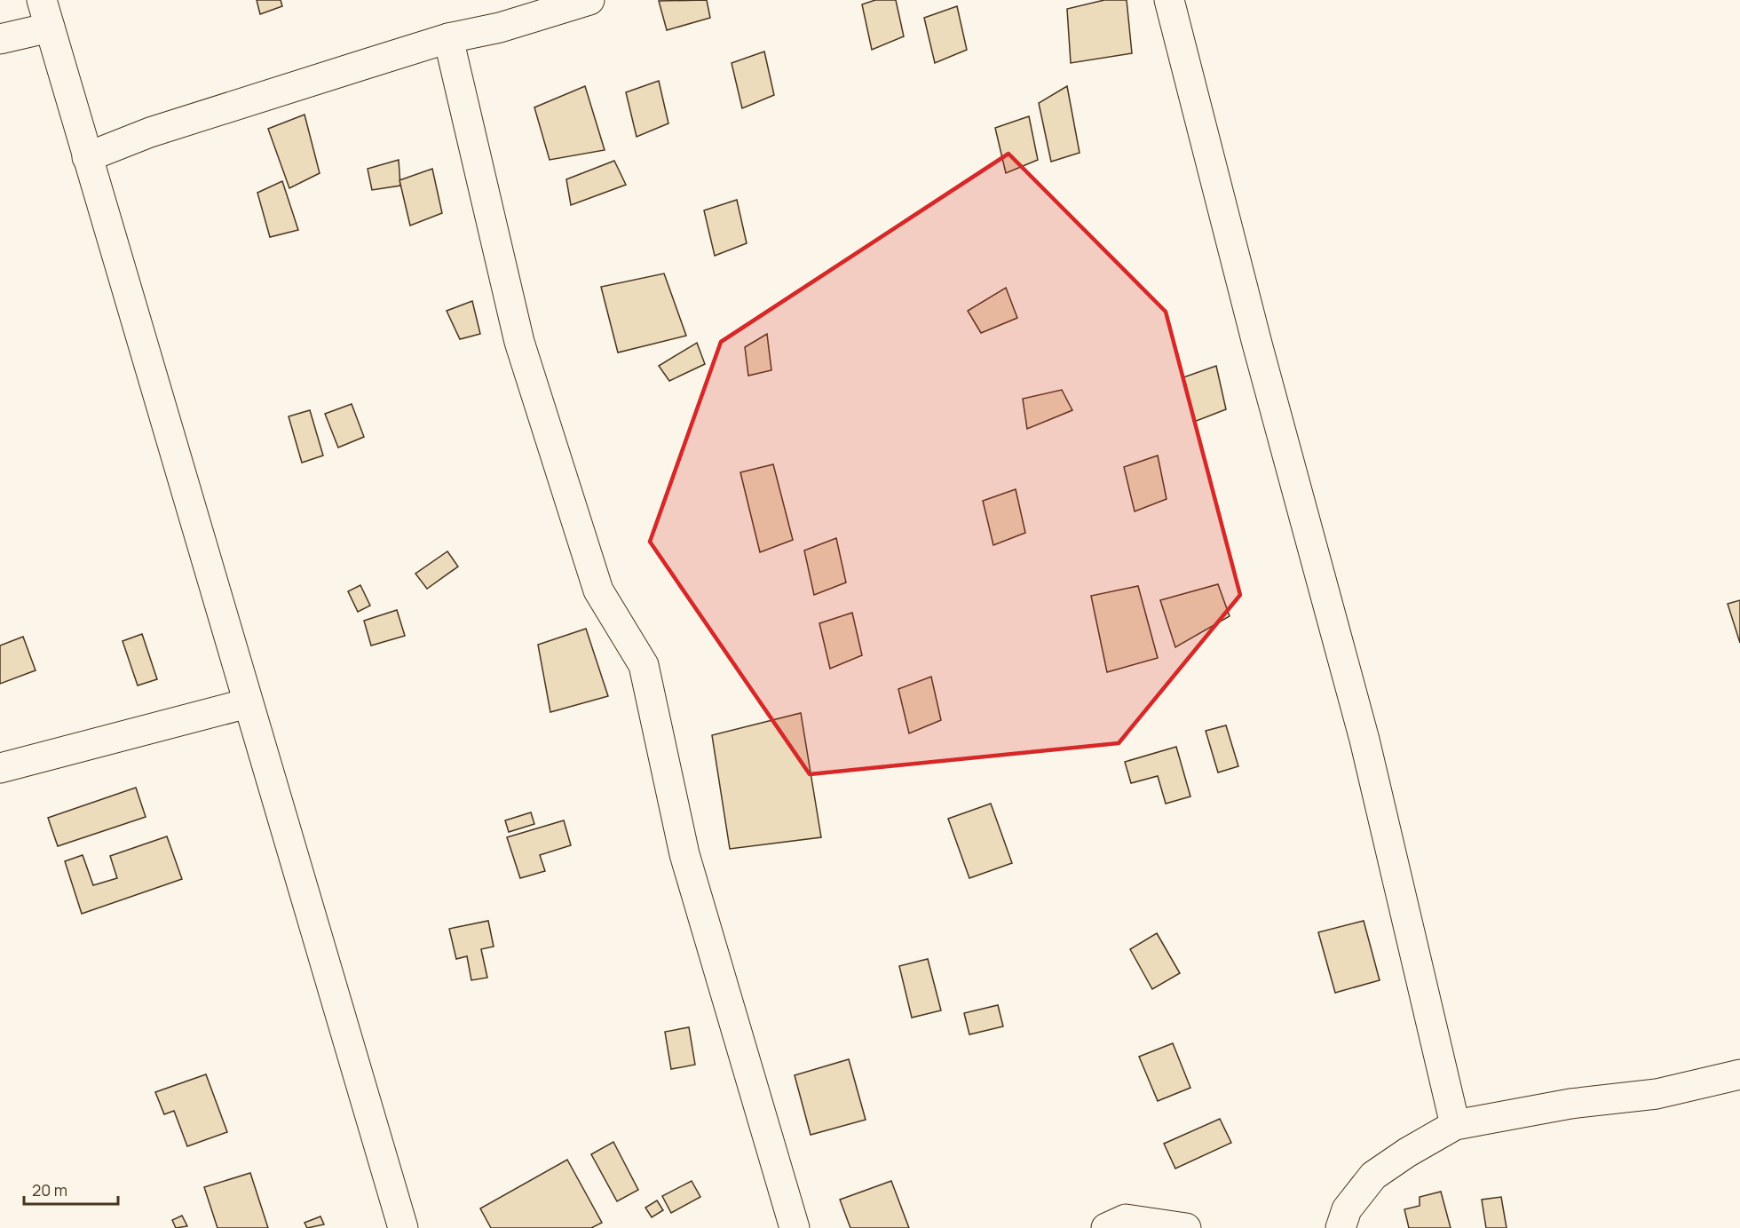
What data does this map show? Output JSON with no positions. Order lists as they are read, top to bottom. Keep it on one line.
{"scale_bar":"20 m"}
